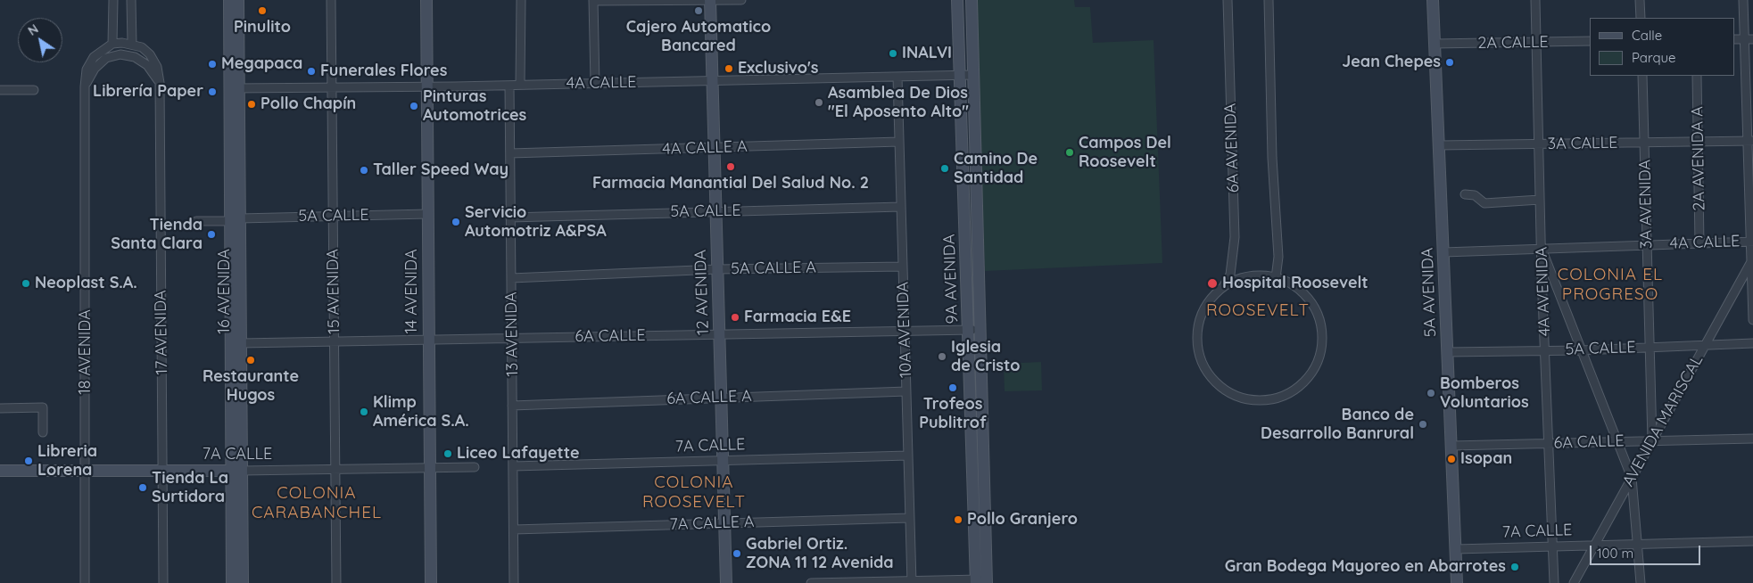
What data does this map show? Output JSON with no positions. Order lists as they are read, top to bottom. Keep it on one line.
{"streets":{"street":["2A CALLE","4A CALLE","3A CALLE","4A CALLE A","6A AVENIDA","2A AVENIDA A","3A AVENIDA","5A CALLE","5A CALLE A","9A AVENIDA","16 AVENIDA","15 AVENIDA","14 AVENIDA","4A AVENIDA","12 AVENIDA","5A AVENIDA","10A AVENIDA","17 AVENIDA","13 AVENIDA","6A CALLE","18 AVENIDA","6A CALLE A","AVENIDA MARISCAL","7A CALLE","7A CALLE A"]},"crossings":[["2A CALLE","4A AVENIDA"],["2A CALLE","5A AVENIDA"],["4A CALLE","2A AVENIDA A"],["4A CALLE","3A AVENIDA"],["4A CALLE","9A AVENIDA"],["4A CALLE","16 AVENIDA"],["4A CALLE","15 AVENIDA"],["4A CALLE","14 AVENIDA"],["4A CALLE","4A AVENIDA"],["4A CALLE","12 AVENIDA"],["4A CALLE","5A AVENIDA"],["4A CALLE","10A AVENIDA"],["4A CALLE","13 AVENIDA"],["3A CALLE","2A AVENIDA A"],["3A CALLE","3A AVENIDA"],["3A CALLE","4A AVENIDA"],["3A CALLE","5A AVENIDA"],["4A CALLE A","12 AVENIDA"],["4A CALLE A","10A AVENIDA"],["4A CALLE A","13 AVENIDA"],["3A AVENIDA","5A CALLE"],["3A AVENIDA","6A CALLE"],["3A AVENIDA","AVENIDA MARISCAL"],["5A CALLE","16 AVENIDA"],["5A CALLE","15 AVENIDA"],["5A CALLE","14 AVENIDA"],["5A CALLE","4A AVENIDA"],["5A CALLE","12 AVENIDA"],["5A CALLE","5A AVENIDA"],["5A CALLE","10A AVENIDA"],["5A CALLE","13 AVENIDA"],["5A CALLE","AVENIDA MARISCAL"],["5A CALLE A","12 AVENIDA"],["5A CALLE A","10A AVENIDA"],["5A CALLE A","13 AVENIDA"],["9A AVENIDA","6A CALLE"],["16 AVENIDA","6A CALLE"],["16 AVENIDA","7A CALLE"],["15 AVENIDA","6A CALLE"],["15 AVENIDA","7A CALLE"],["14 AVENIDA","6A CALLE"],["14 AVENIDA","7A CALLE"],["4A AVENIDA","6A CALLE"],["4A AVENIDA","7A CALLE"],["12 AVENIDA","6A CALLE"],["12 AVENIDA","6A CALLE A"],["12 AVENIDA","7A CALLE"],["12 AVENIDA","7A CALLE A"],["5A AVENIDA","6A CALLE"],["5A AVENIDA","7A CALLE"],["10A AVENIDA","6A CALLE"],["10A AVENIDA","6A CALLE A"],["10A AVENIDA","7A CALLE"],["10A AVENIDA","7A CALLE A"],["17 AVENIDA","18 AVENIDA"],["17 AVENIDA","7A CALLE"],["13 AVENIDA","6A CALLE"],["13 AVENIDA","6A CALLE A"],["13 AVENIDA","7A CALLE"],["13 AVENIDA","7A CALLE A"],["6A CALLE","AVENIDA MARISCAL"],["18 AVENIDA","7A CALLE"],["AVENIDA MARISCAL","7A CALLE"]],"districts":["COLONIA EL PROGRESO","ROOSEVELT","COLONIA ROOSEVELT","COLONIA CARABANCHEL"],"places":["Pinulito","Cajero Automatico Bancared","INALVI","Jean Chepes","Megapaca","Exclusivo's","Funerales Flores","Librería Paper","Asamblea De Dios \"El Aposento Alto\"","Pollo Chapín","Pinturas Automotrices","Campos Del Roosevelt","Farmacia Manantial Del Salud No. 2","Camino De Santidad","Taller Speed Way","Servicio Automotriz A&PSA","Tienda Santa Clara","Neoplast S.A.","Hospital Roosevelt","Farmacia E&E","Iglesia de Cristo","Restaurante Hugos","Trofeos Publitrof","Bomberos Voluntarios","Klimp América S.A.","Banco de Desarrollo Banrural","Liceo Lafayette","Isopan","Libreria Lorena","Tienda La Surtidora","Pollo Granjero","Gabriel Ortiz. ZONA 11 12 Avenida","Gran Bodega Mayoreo en Abarrotes"],"legend":["Calle","Parque"],"scale_bar":"100 m","north":"top left"}
